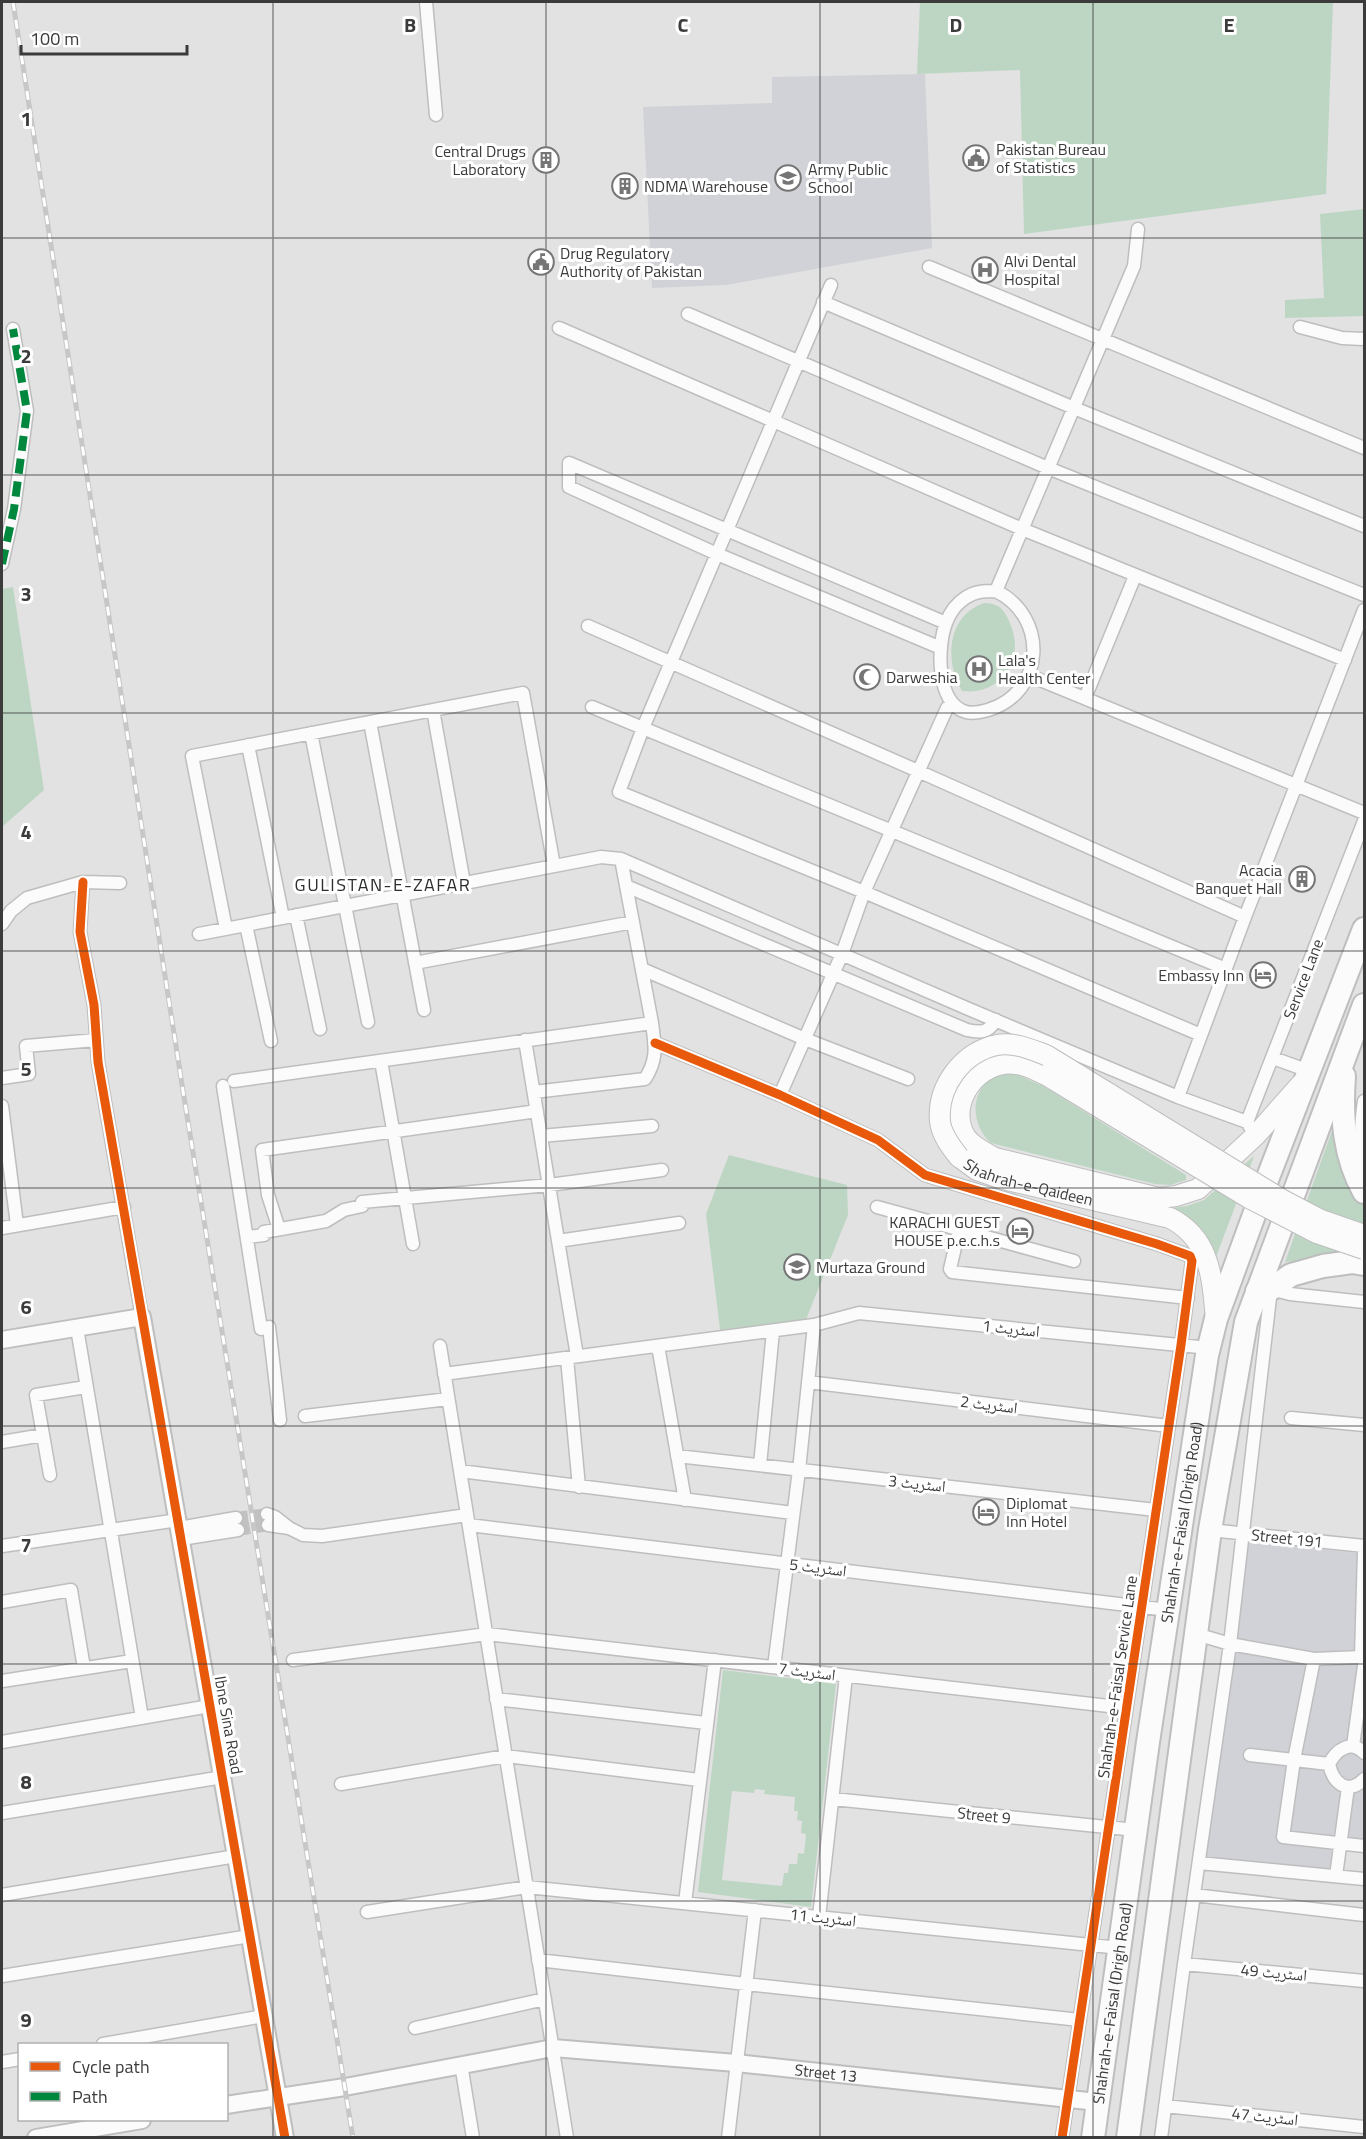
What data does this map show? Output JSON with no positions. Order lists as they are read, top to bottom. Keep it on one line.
{"streets":{"highway":["Shahrah-e-Faisal (Drigh Road)"],"main road":["Shahrah-e-Qaideen"],"street":["Service Lane","اسٹریٹ 1","اسٹریٹ 2","اسٹریٹ 3","Street 191","اسٹریٹ 5","اسٹریٹ 7","Shahrah-e-Faisal Service Lane","Ibne Sina Road","Street 9","اسٹریٹ 11","اسٹریٹ 49","Street 13","اسٹریٹ 47"]},"crossings":[["Service Lane","Shahrah-e-Qaideen"],["Shahrah-e-Qaideen","Shahrah-e-Faisal (Drigh Road)"],["اسٹریٹ 1","Shahrah-e-Faisal (Drigh Road)"],["اسٹریٹ 1","Shahrah-e-Faisal Service Lane"],["اسٹریٹ 2","Shahrah-e-Faisal Service Lane"],["اسٹریٹ 3","Shahrah-e-Faisal Service Lane"],["Shahrah-e-Faisal (Drigh Road)","Street 191"],["Shahrah-e-Faisal (Drigh Road)","اسٹریٹ 5"],["Shahrah-e-Faisal (Drigh Road)","Street 9"],["Shahrah-e-Faisal (Drigh Road)","اسٹریٹ 11"],["Shahrah-e-Faisal (Drigh Road)","Street 13"],["اسٹریٹ 5","Shahrah-e-Faisal Service Lane"],["اسٹریٹ 7","Shahrah-e-Faisal Service Lane"],["Shahrah-e-Faisal Service Lane","Street 9"],["Shahrah-e-Faisal Service Lane","اسٹریٹ 11"],["Shahrah-e-Faisal Service Lane","Street 13"],["Ibne Sina Road","Street 13"]],"districts":["GULISTAN-E-ZAFAR"],"places":{"public building":["Pakistan Bureau of Statistics","Drug Regulatory Authority of Pakistan"],"building":["Central Drugs Laboratory","NDMA Warehouse","Acacia Banquet Hall"],"school or university":["Army Public School","Murtaza Ground"],"hospital":["Alvi Dental Hospital","Lala's Health Center"],"mosque":["Darweshia"],"hotel":["Embassy Inn","KARACHI GUEST HOUSE p.e.c.h.s","Diplomat Inn Hotel"]},"legend":["Cycle path","Path"],"scale_bar":"100 m","grid":{"columns":["B","C","D","E"],"rows":["1","2","3","4","5","6","7","8","9"]}}
